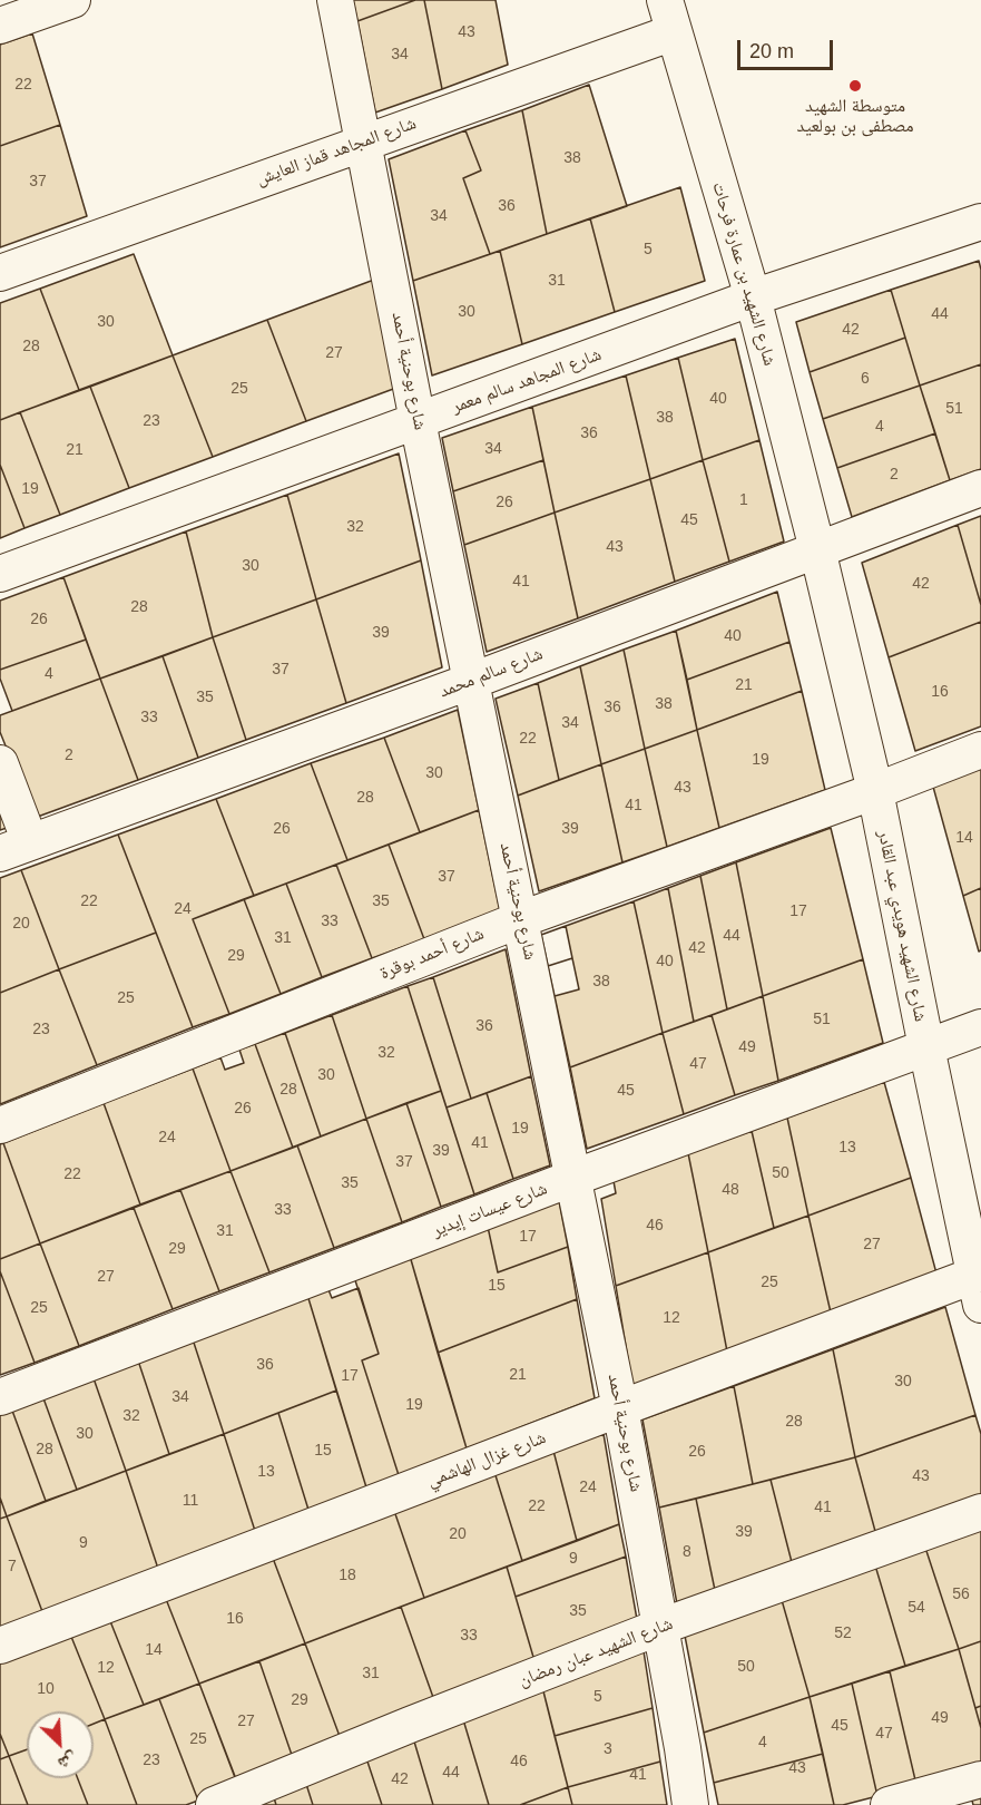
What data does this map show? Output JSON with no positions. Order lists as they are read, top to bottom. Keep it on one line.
{"streets":{"street":["شارع المجاهد قماز العايش","شارع الشهيد بن عمارة فرحات","شارع بوحنية أحمد","شارع المجاهد سالم معمر","شارع سالم محمد","شارع الشهيد هويدي عبد القادر","شارع أحمد بوقرة","شارع عيسات إيدير","شارع غزال الهاشمي","شارع الشهيد عبان رمضان"]},"crossings":[["شارع المجاهد قماز العايش","شارع الشهيد بن عمارة فرحات"],["شارع المجاهد قماز العايش","شارع بوحنية أحمد"],["شارع الشهيد بن عمارة فرحات","شارع المجاهد سالم معمر"],["شارع الشهيد بن عمارة فرحات","شارع سالم محمد"],["شارع الشهيد بن عمارة فرحات","شارع الشهيد هويدي عبد القادر"],["شارع بوحنية أحمد","شارع المجاهد سالم معمر"],["شارع بوحنية أحمد","شارع سالم محمد"],["شارع بوحنية أحمد","شارع أحمد بوقرة"],["شارع بوحنية أحمد","شارع عيسات إيدير"],["شارع بوحنية أحمد","شارع غزال الهاشمي"],["شارع بوحنية أحمد","شارع الشهيد عبان رمضان"],["شارع سالم محمد","شارع الشهيد هويدي عبد القادر"],["شارع الشهيد هويدي عبد القادر","شارع أحمد بوقرة"],["شارع الشهيد هويدي عبد القادر","شارع عيسات إيدير"],["شارع الشهيد هويدي عبد القادر","شارع غزال الهاشمي"]],"places":["متوسطة الشهيد مصطفى بن بولعيد"],"house_numbers":["43","34","22","38","37","36","34","5","31","30","44","30","42","28","27","6","25","40","51","38","23","4","36","34","21","2","19","1","26","45","32","43","30","41","42","28","26","39","40","37","4","21","16","35","38","36","33","34","22","2","19","30","43","28","41","26","39","14","37","22","35","24","17","33","20","44","31","42","29","40","38","25","51","36","23","49","32","47","30","28","45","26","19","24","41","13","39","37","50","22","35","48","33","46","31","17","27","29","27","25","15","25","12","36","21","17","30","34","19","32","28","30","28","15","26","13","43","24","11","22","41","39","20","9","8","9","7","18","56","54","35","16","52","33","14","50","12","31","10","5","29","49","27","45","47","25","4","3","23","46","43","44","41","42"],"scale_bar":"20 m","north":"bottom right"}
